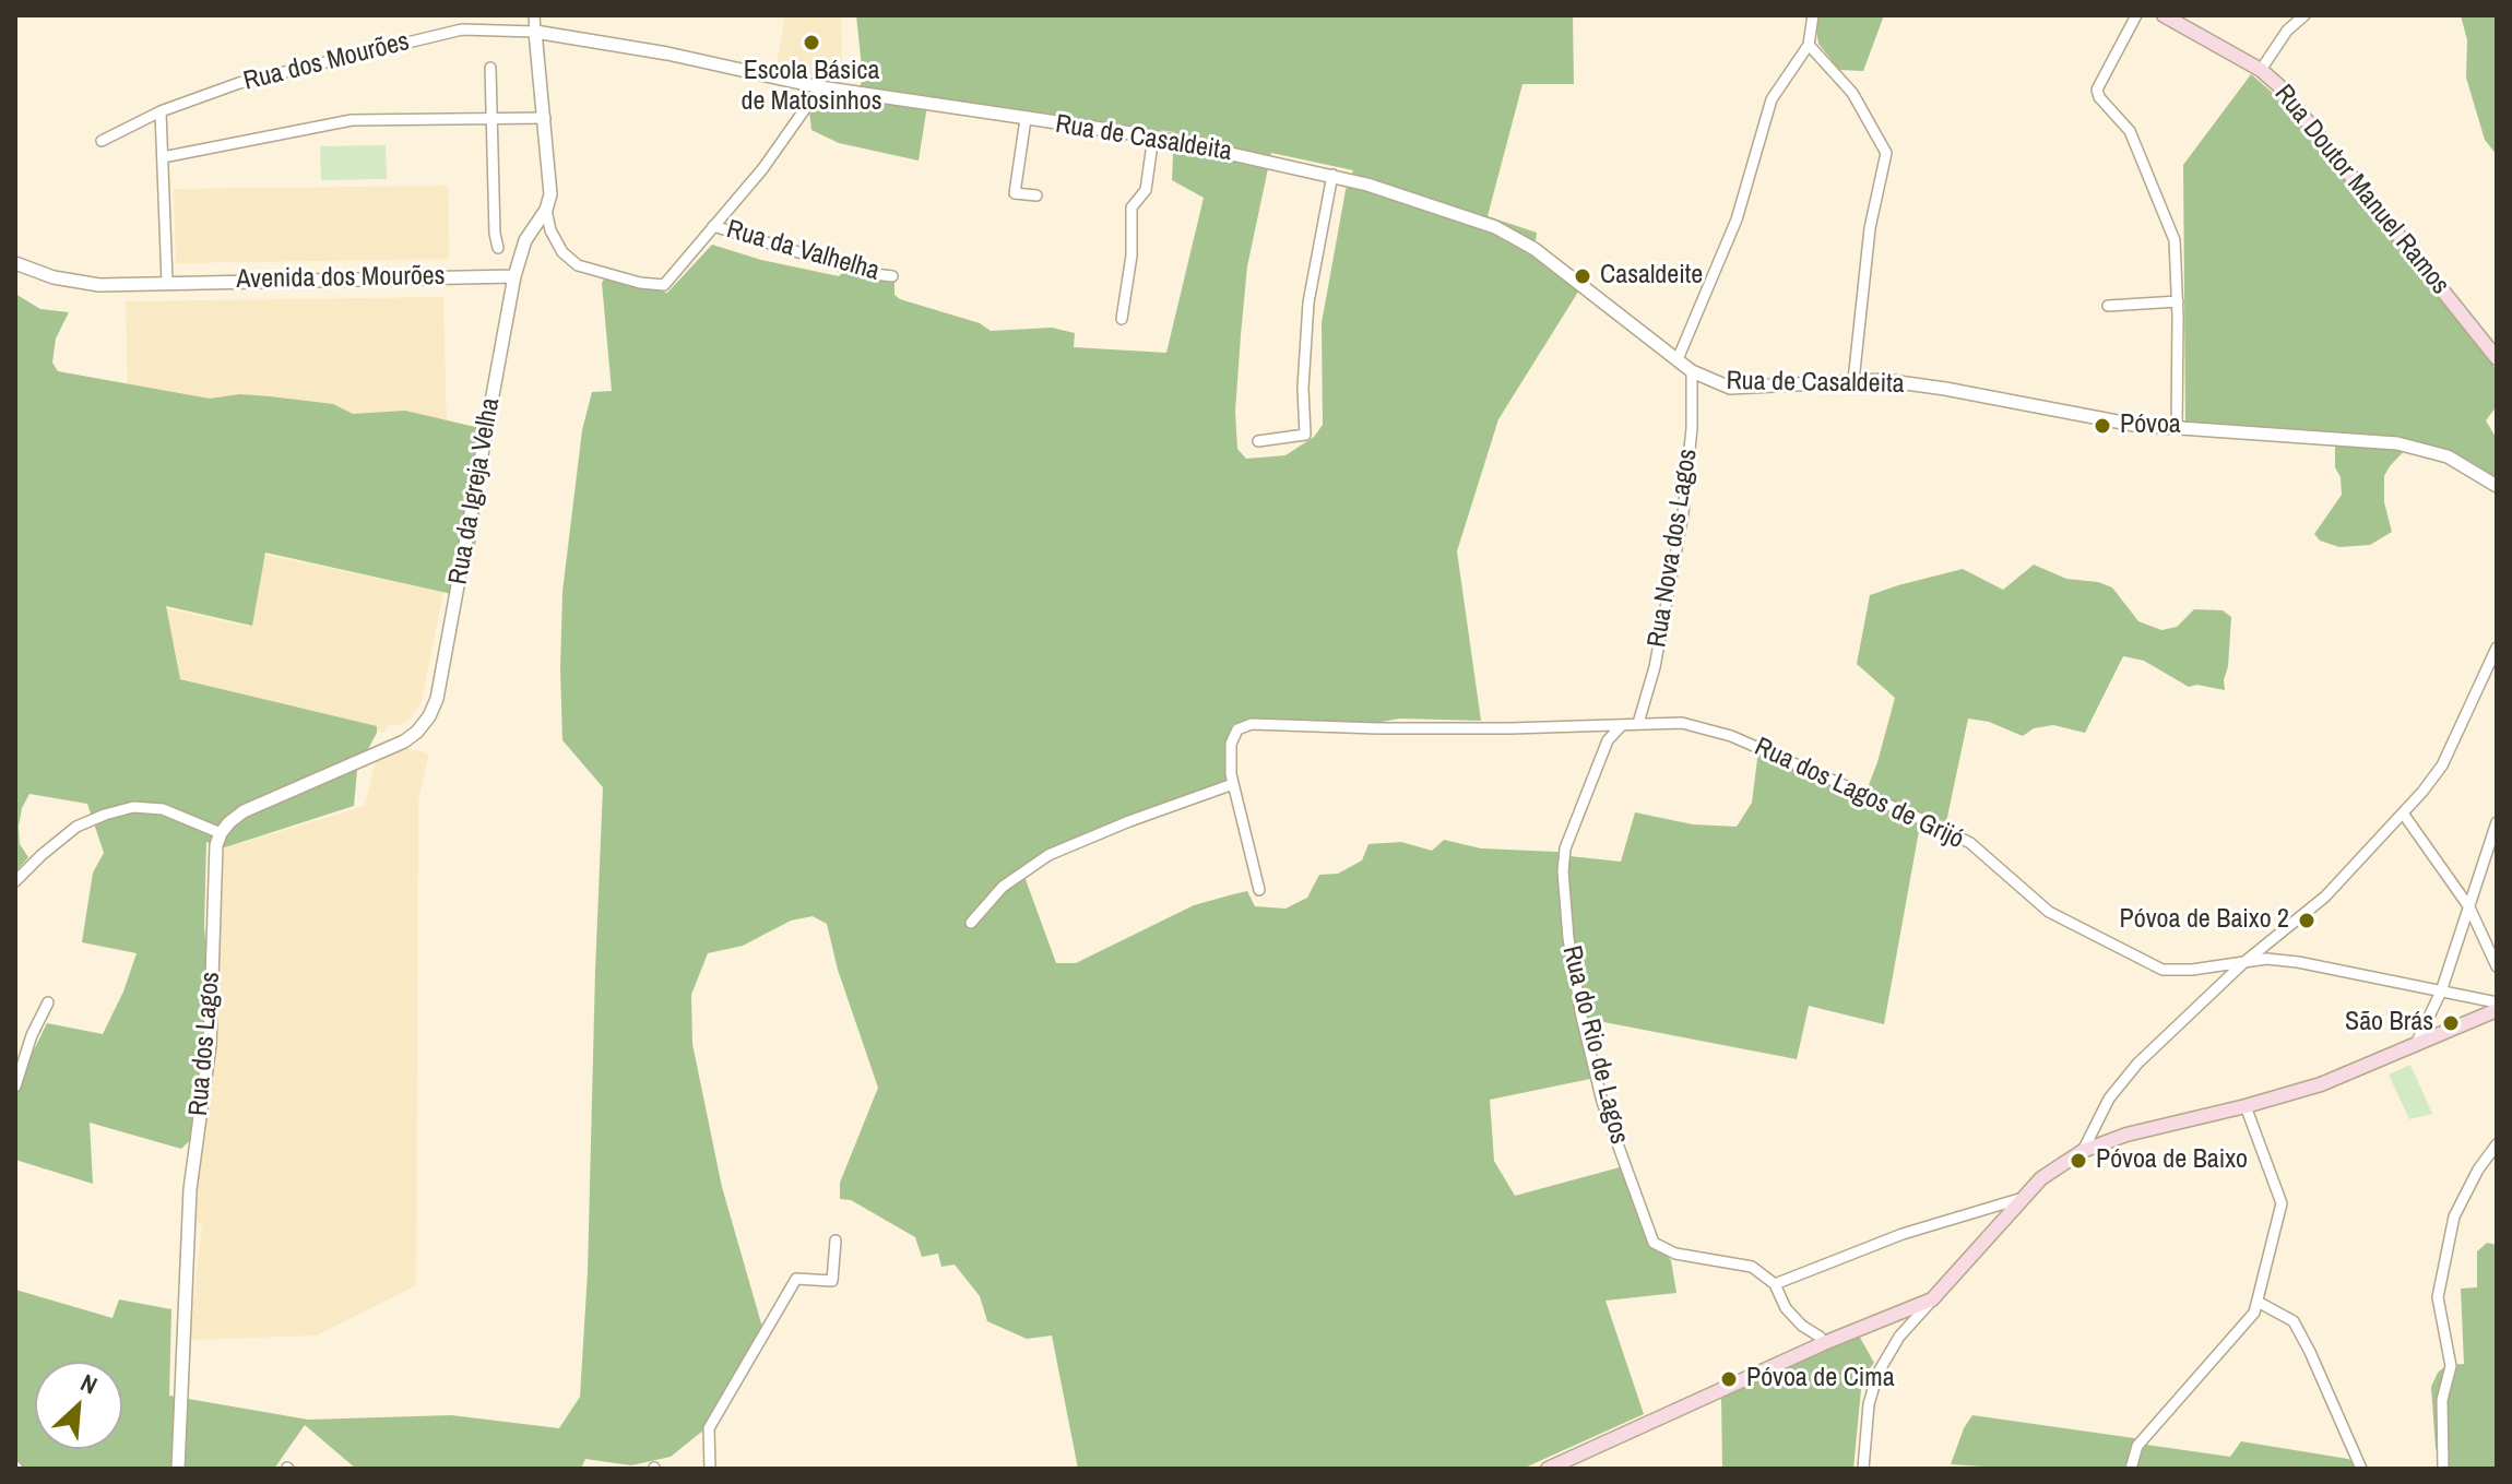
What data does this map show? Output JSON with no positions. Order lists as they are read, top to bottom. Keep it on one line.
{"streets":{"main road":["Rua Doutor Manuel Ramos"],"street":["Rua dos Mourões","Rua de Casaldeita","Rua da Valhelha","Avenida dos Mourões","Rua da Igreja Velha","Rua Nova dos Lagos","Rua dos Lagos de Grijó","Rua dos Lagos","Rua do Rio de Lagos"]},"crossings":[["Rua dos Mourões","Rua de Casaldeita"],["Rua dos Mourões","Rua da Igreja Velha"],["Rua de Casaldeita","Rua Nova dos Lagos"],["Avenida dos Mourões","Rua da Igreja Velha"],["Rua da Igreja Velha","Rua dos Lagos"],["Rua Nova dos Lagos","Rua dos Lagos de Grijó"],["Rua dos Lagos de Grijó","Rua do Rio de Lagos"]],"places":["Escola Básica de Matosinhos","Casaldeite","Póvoa","Póvoa de Baixo 2","São Brás","Póvoa de Baixo","Póvoa de Cima"],"north":"top right"}
